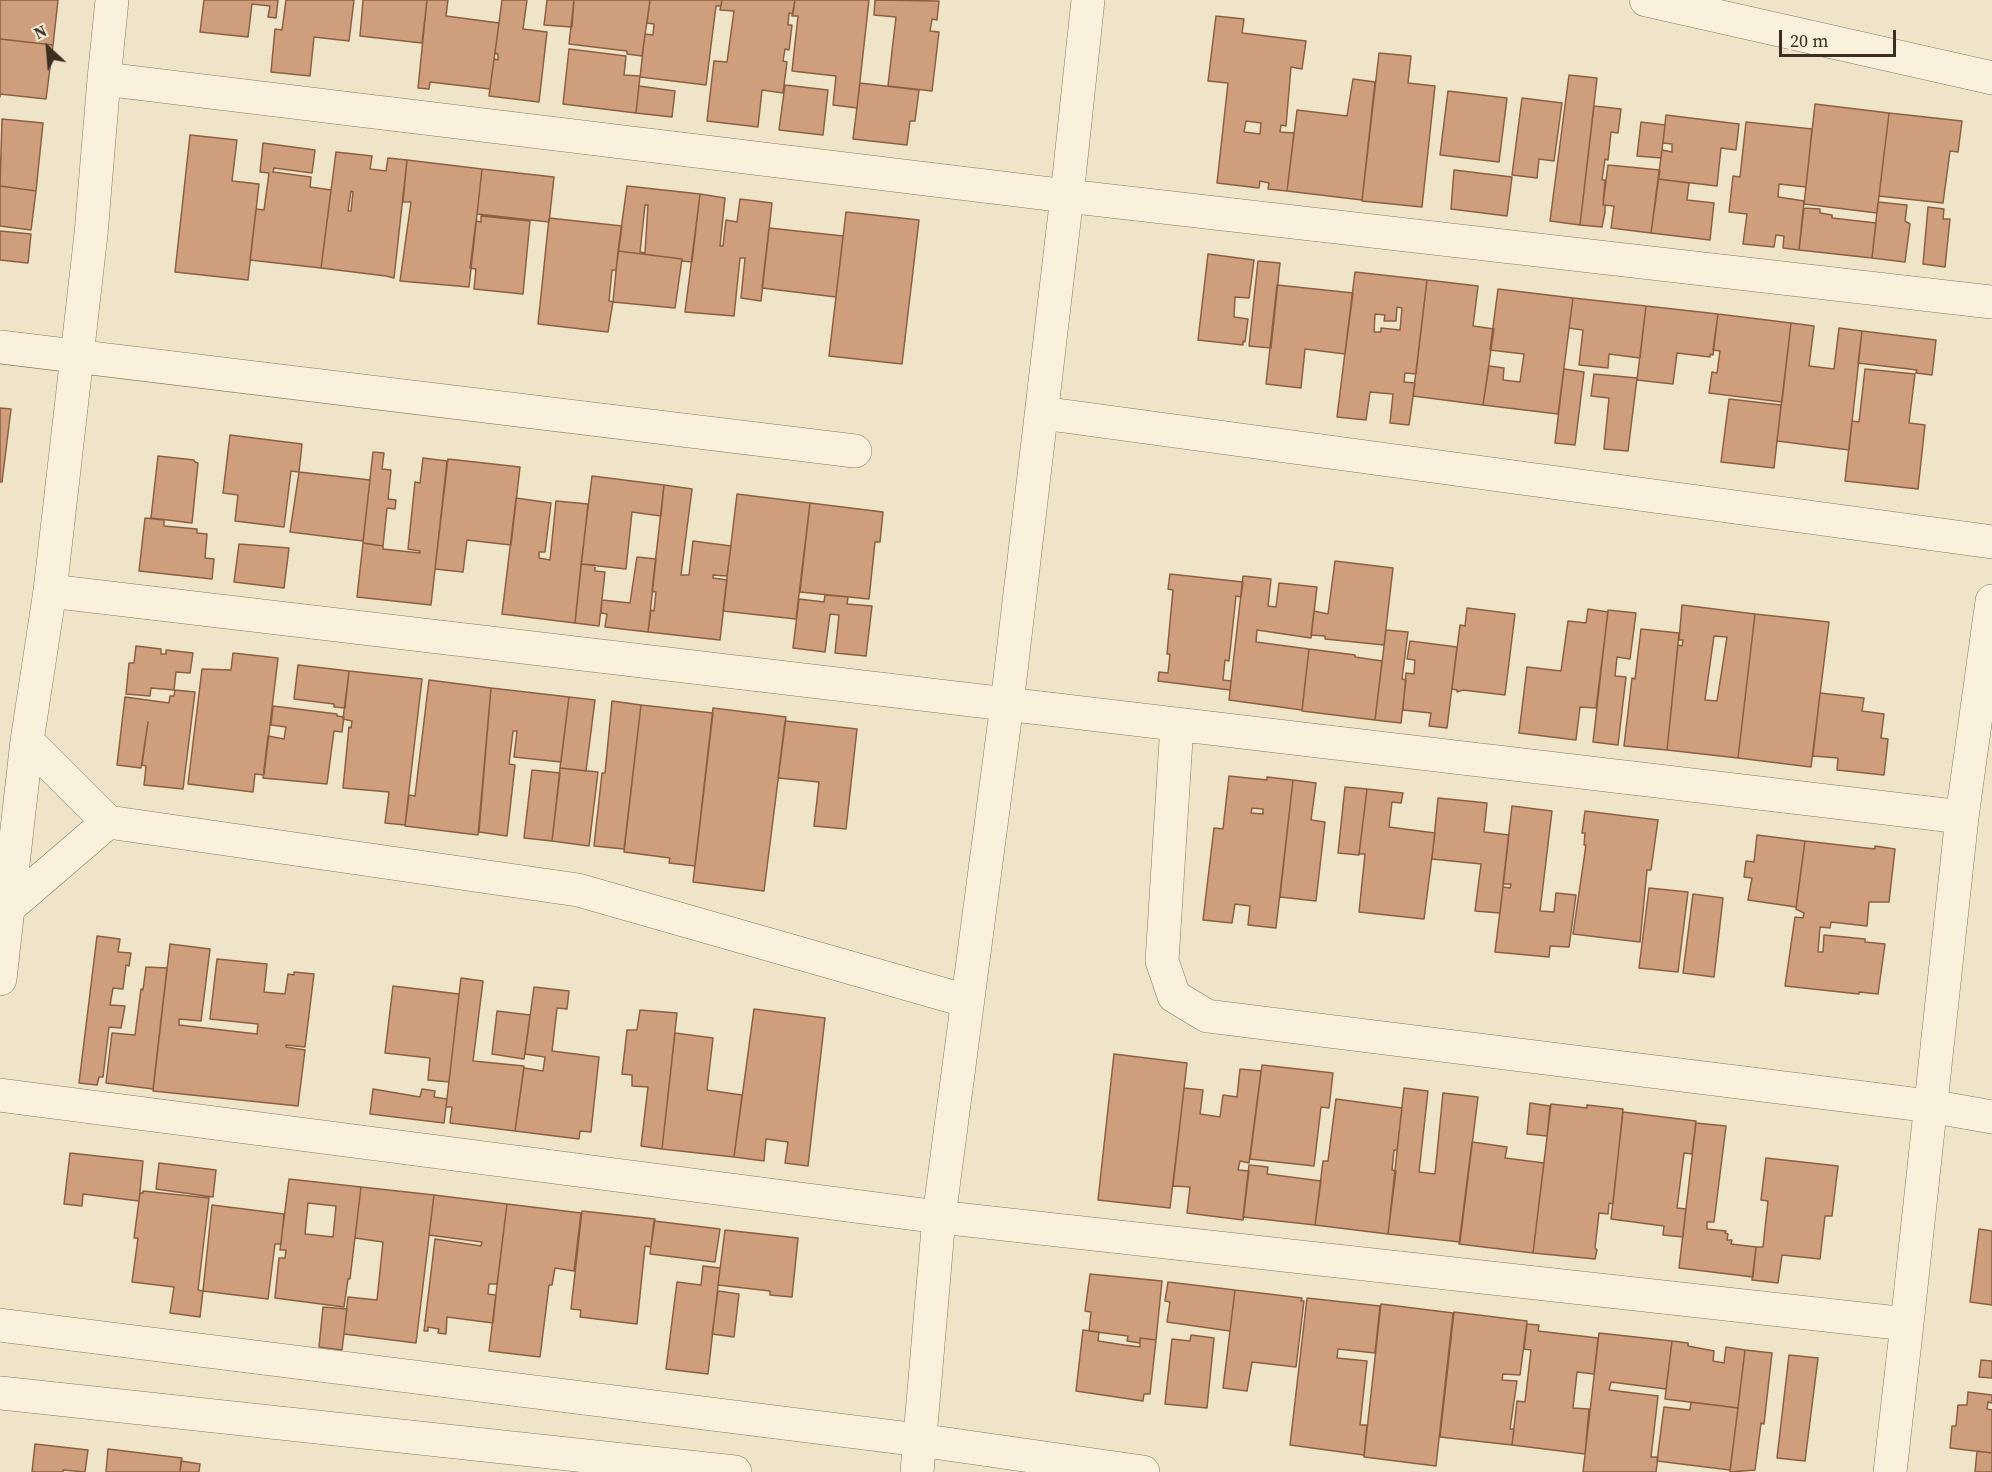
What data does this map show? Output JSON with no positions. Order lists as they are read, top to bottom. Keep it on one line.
{"scale_bar":"20 m","north":"top left"}
